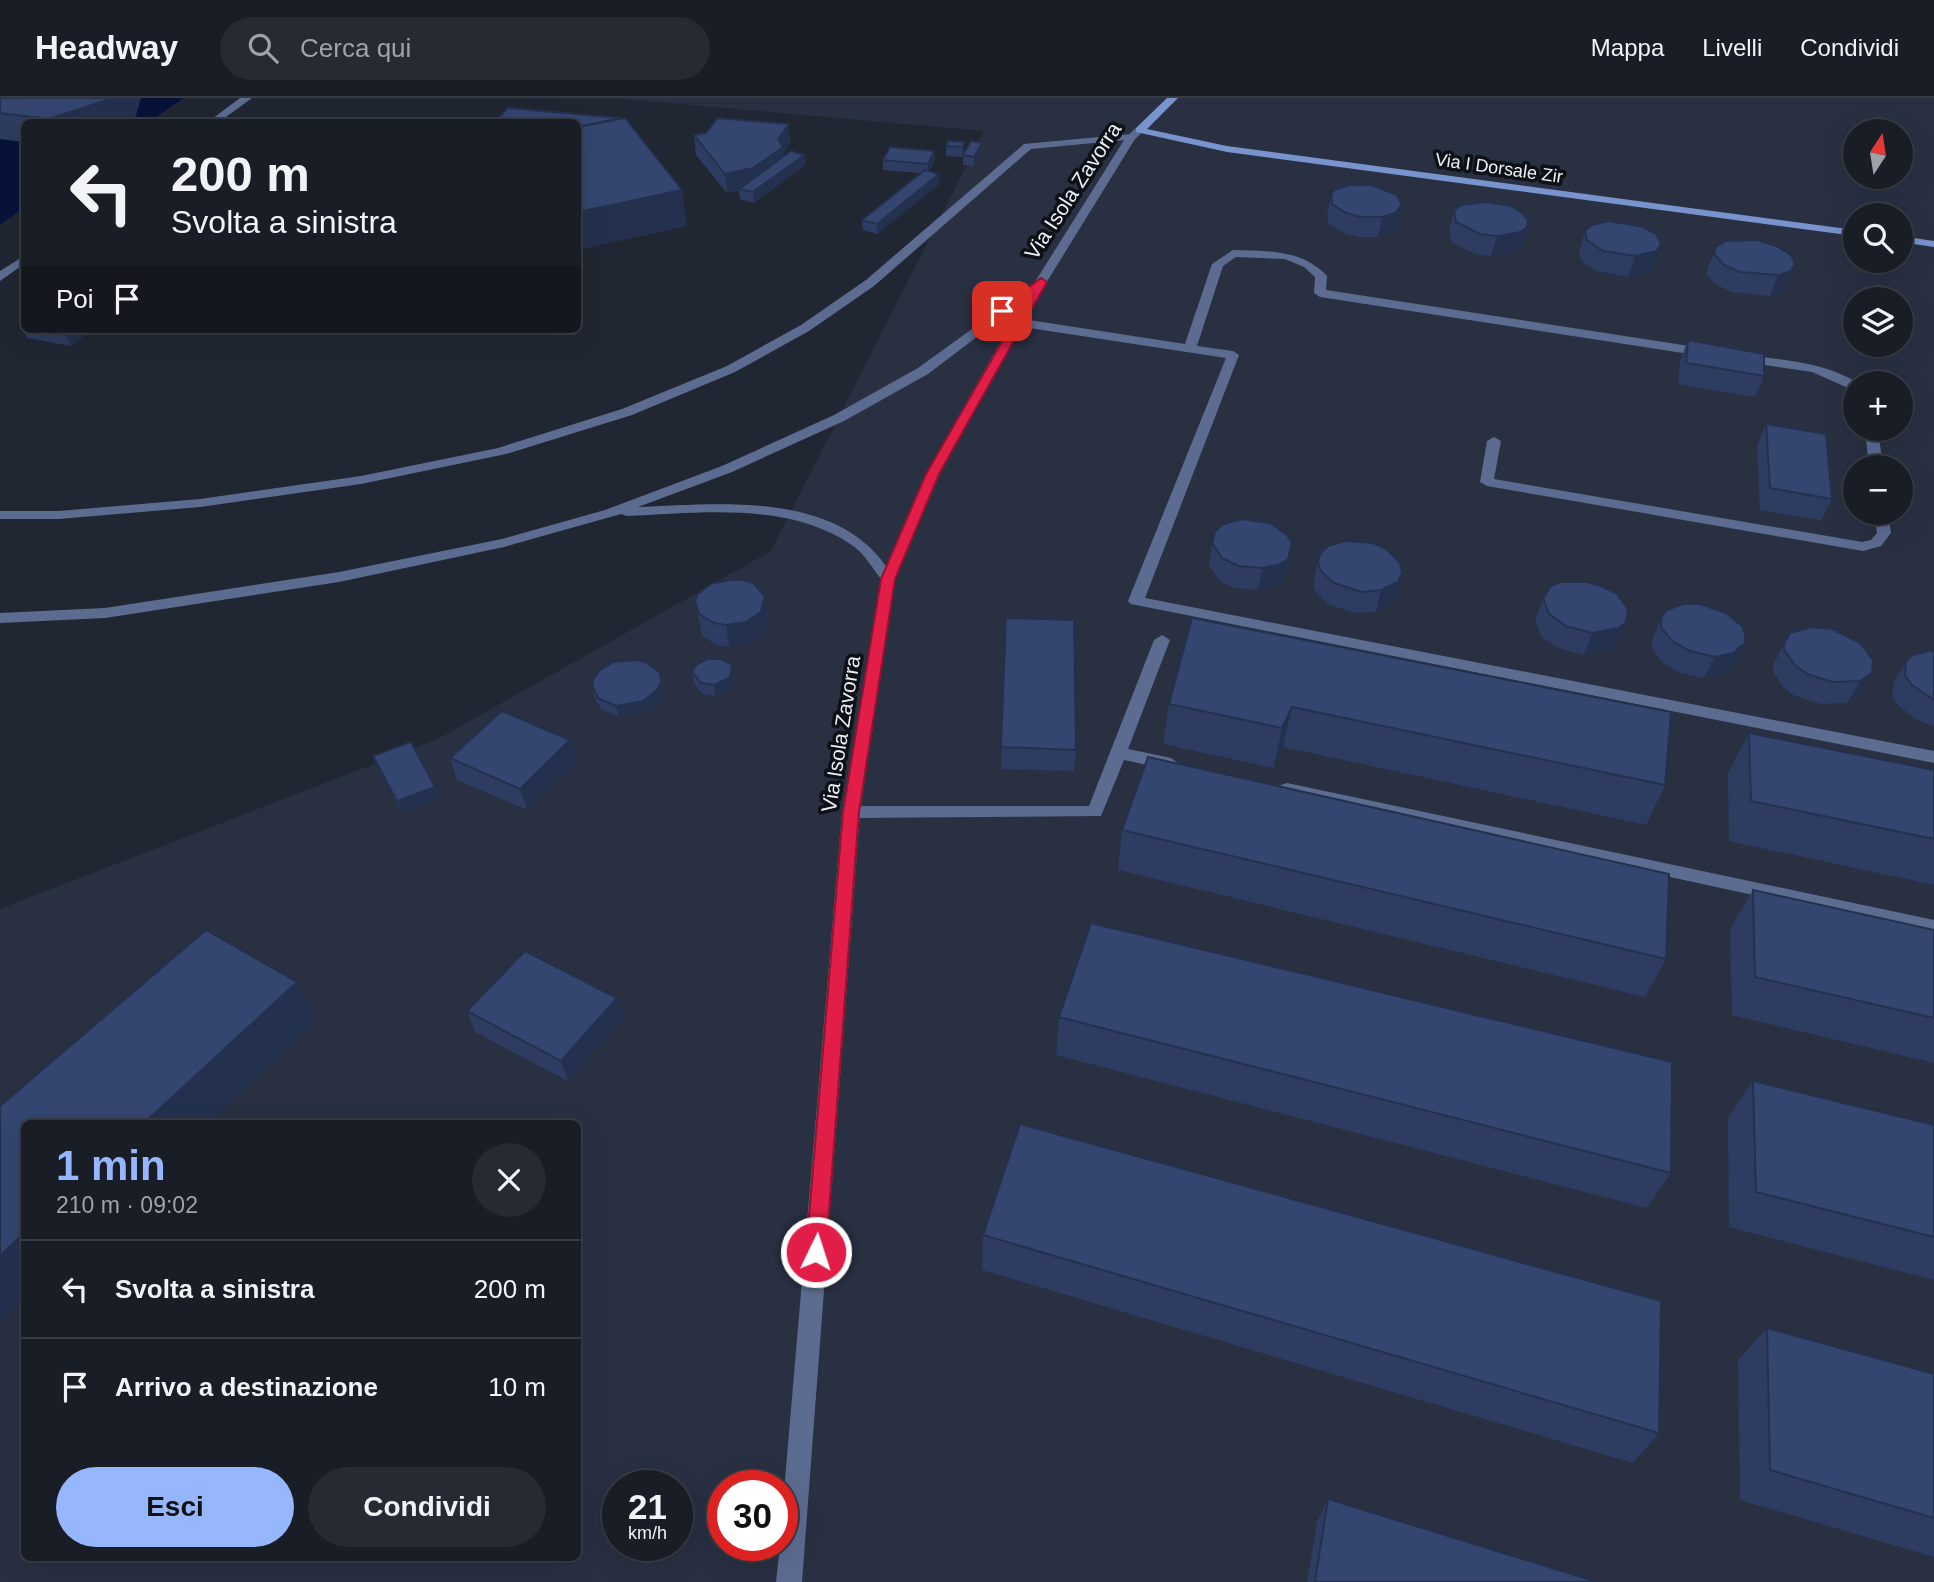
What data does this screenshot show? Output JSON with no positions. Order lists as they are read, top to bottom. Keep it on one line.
{"streets":{"main road":["Via I Dorsale Zir","Via Isola Zavorra"]},"crossings":[["Via I Dorsale Zir","Via Isola Zavorra"]],"north":"top","page":{"header":"Headway","search":"Cerca qui","nav":["Mappa","Livelli","Condividi"],"map_buttons":["+","−"],"turn":["200 m","Svolta a sinistra"],"then":"Poi","heading":["1 min","210 m · 09:02"],"list":[{"name":"Svolta a sinistra","value":"200 m"},{"name":"Arrivo a destinazione","value":"10 m"}],"buttons":["Esci","Condividi"],"speed":"21 km/h","limit":"30"}}
